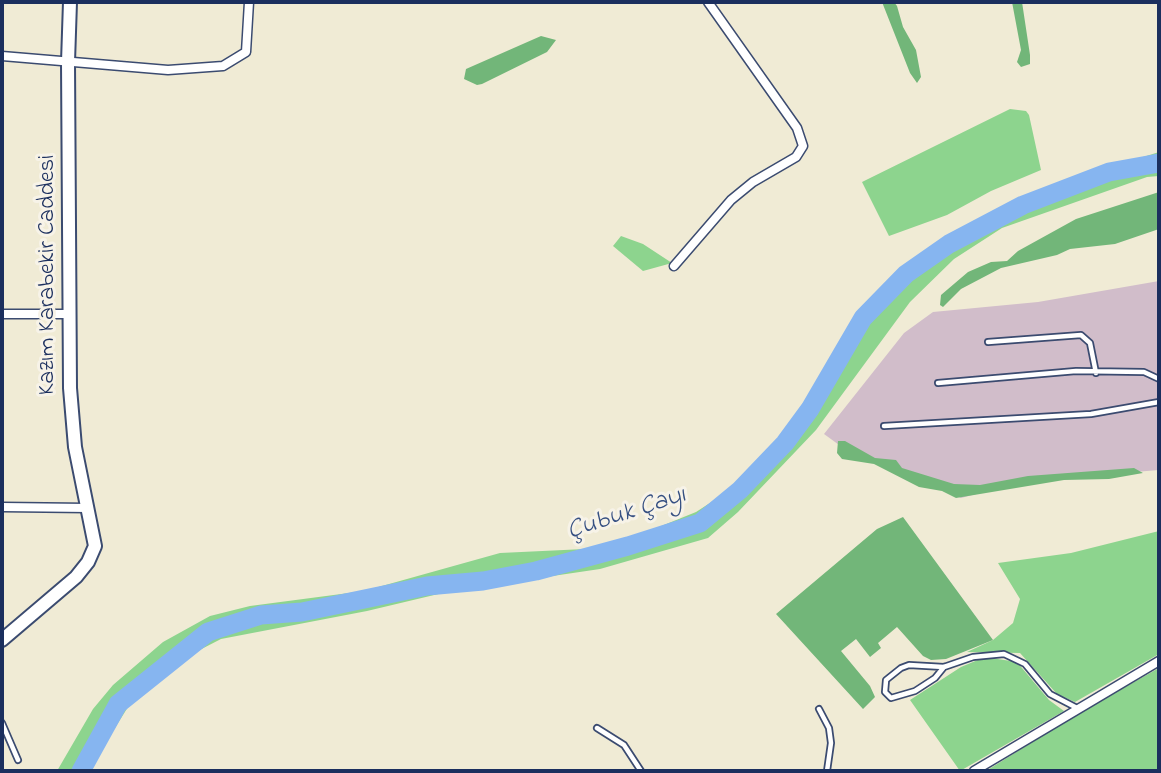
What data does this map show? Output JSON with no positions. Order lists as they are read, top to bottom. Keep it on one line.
{"streets":{"street":["Kazım Karabekir Caddesi"]},"water":["Çubuk Çayı"]}
